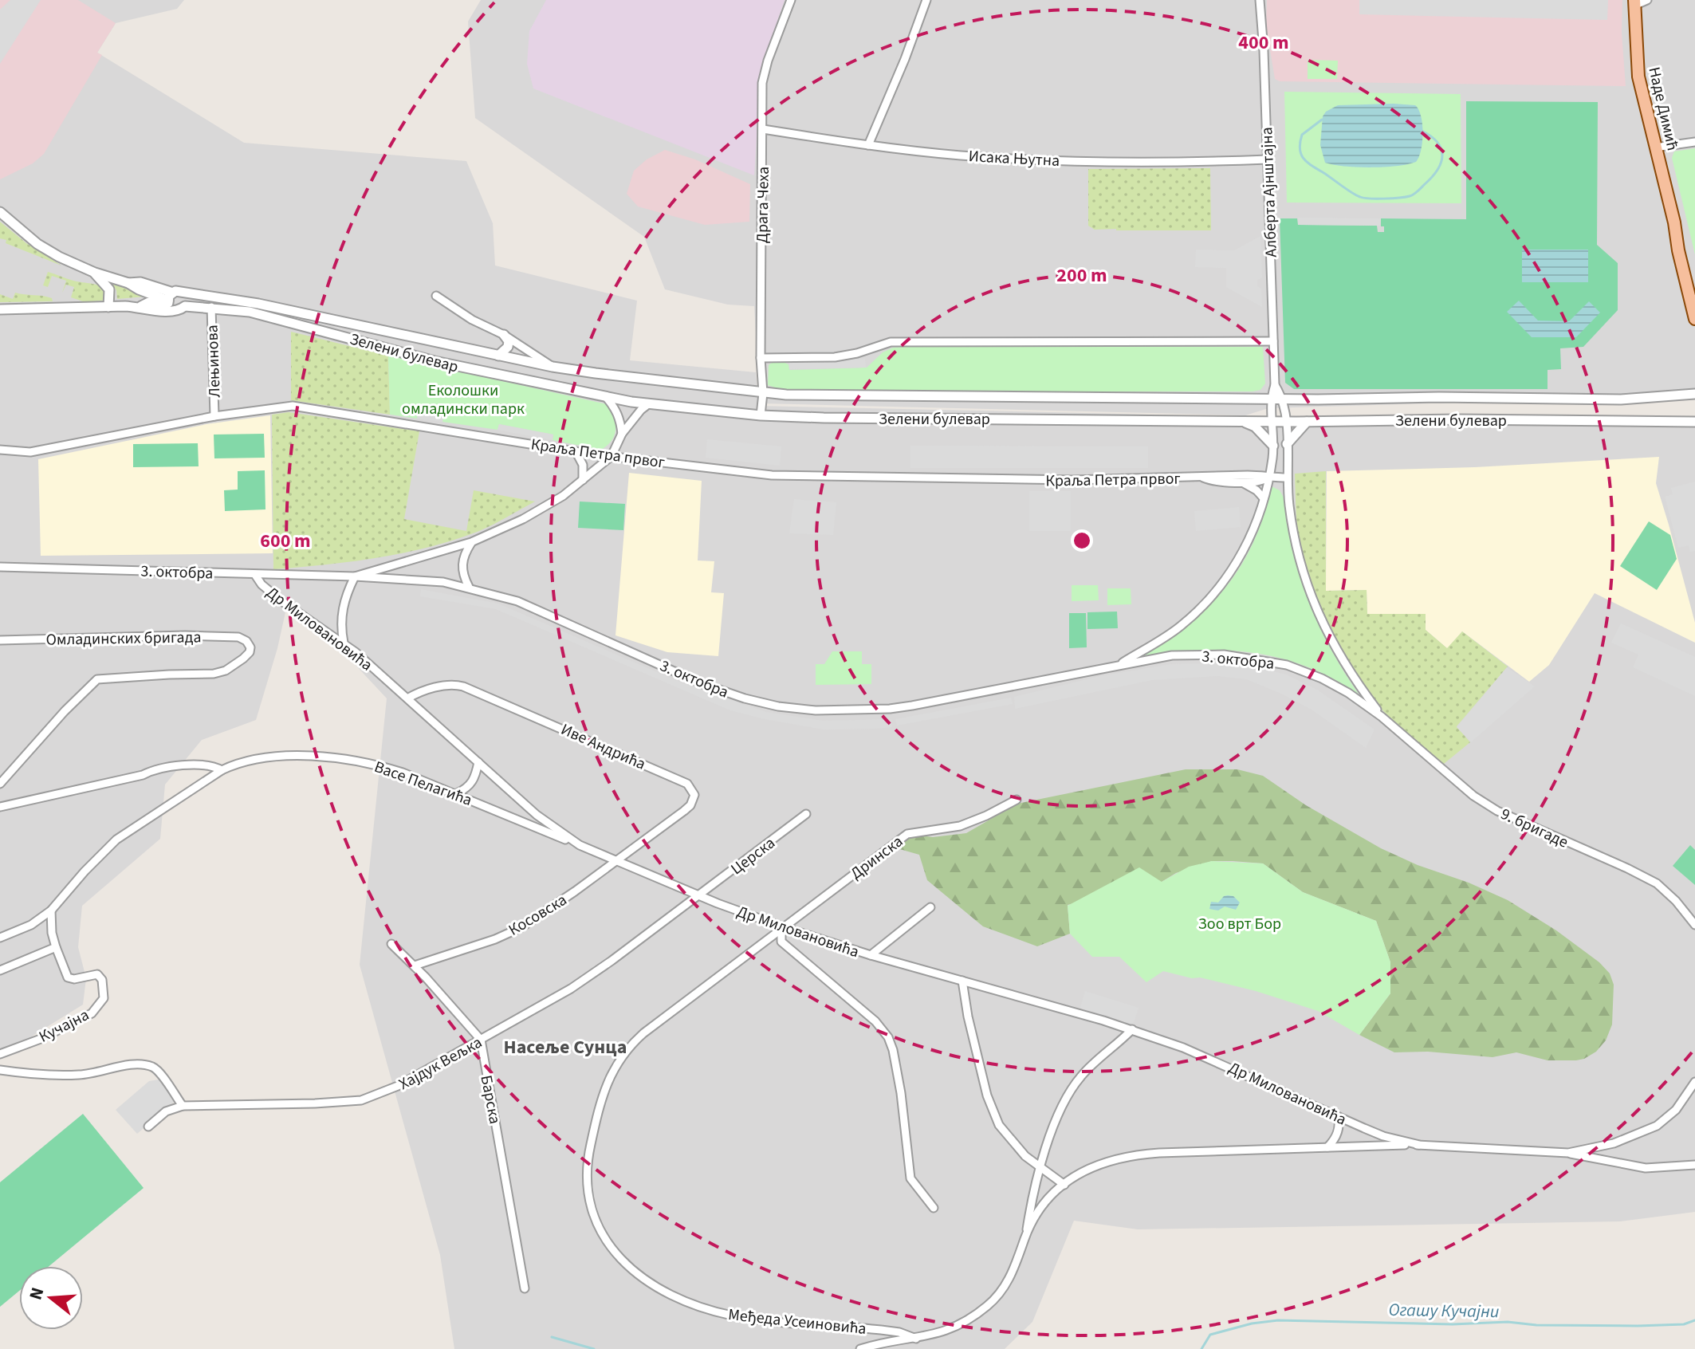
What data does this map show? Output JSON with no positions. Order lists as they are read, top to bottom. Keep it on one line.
{"streets":{"main road":["Наде Димић"],"street":["Исака Њутна","Алберта Ајнштајна","Драга Чеха","Зелени булевар","Лењинова","Краља Петра првог","3. октобра","Др Миловановића","Омладинских бригада","Иве Андрића","Васе Пелагића","9. бригаде","Церска","Дринска","Косовска","Кучајна","Хајдук Вељка","Барска","Међеда Усеиновића"]},"crossings":[["Исака Њутна","Алберта Ајнштајна"],["Исака Њутна","Драга Чеха"],["Драга Чеха","Зелени булевар"],["Зелени булевар","Лењинова"],["Лењинова","Краља Петра првог"],["3. октобра","Др Миловановића"],["3. октобра","9. бригаде"],["Др Миловановића","Иве Андрића"],["Др Миловановића","Васе Пелагића"],["Др Миловановића","Церска"],["Др Миловановића","Дринска"],["Др Миловановића","Косовска"],["Др Миловановића","Хајдук Вељка"],["Др Миловановића","Међеда Усеиновића"],["Иве Андрића","Косовска"],["Церска","Хајдук Вељка"],["Дринска","Међеда Усеиновића"],["Хајдук Вељка","Барска"]],"districts":["Насеље Сунца"],"water":["Огашу Кучајни"],"parks":["Еколошки омладински парк","Зоо врт Бор"],"north":"left","rings":["400 m","200 m","600 m"]}
